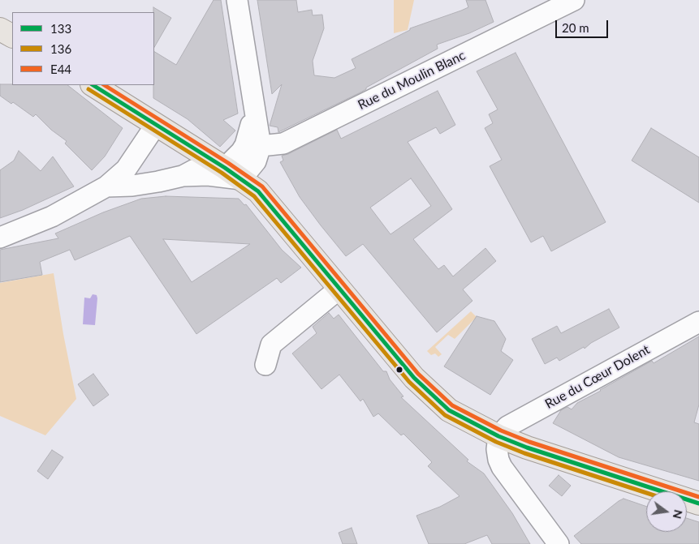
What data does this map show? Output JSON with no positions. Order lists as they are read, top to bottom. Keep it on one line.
{"streets":{"street":["Rue du Moulin Blanc","Rue du Cœur Dolent"]},"lines":["transit line 133","transit line E44","transit line 136"],"legend":["133","136","E44"],"scale_bar":"20 m","north":"right"}
